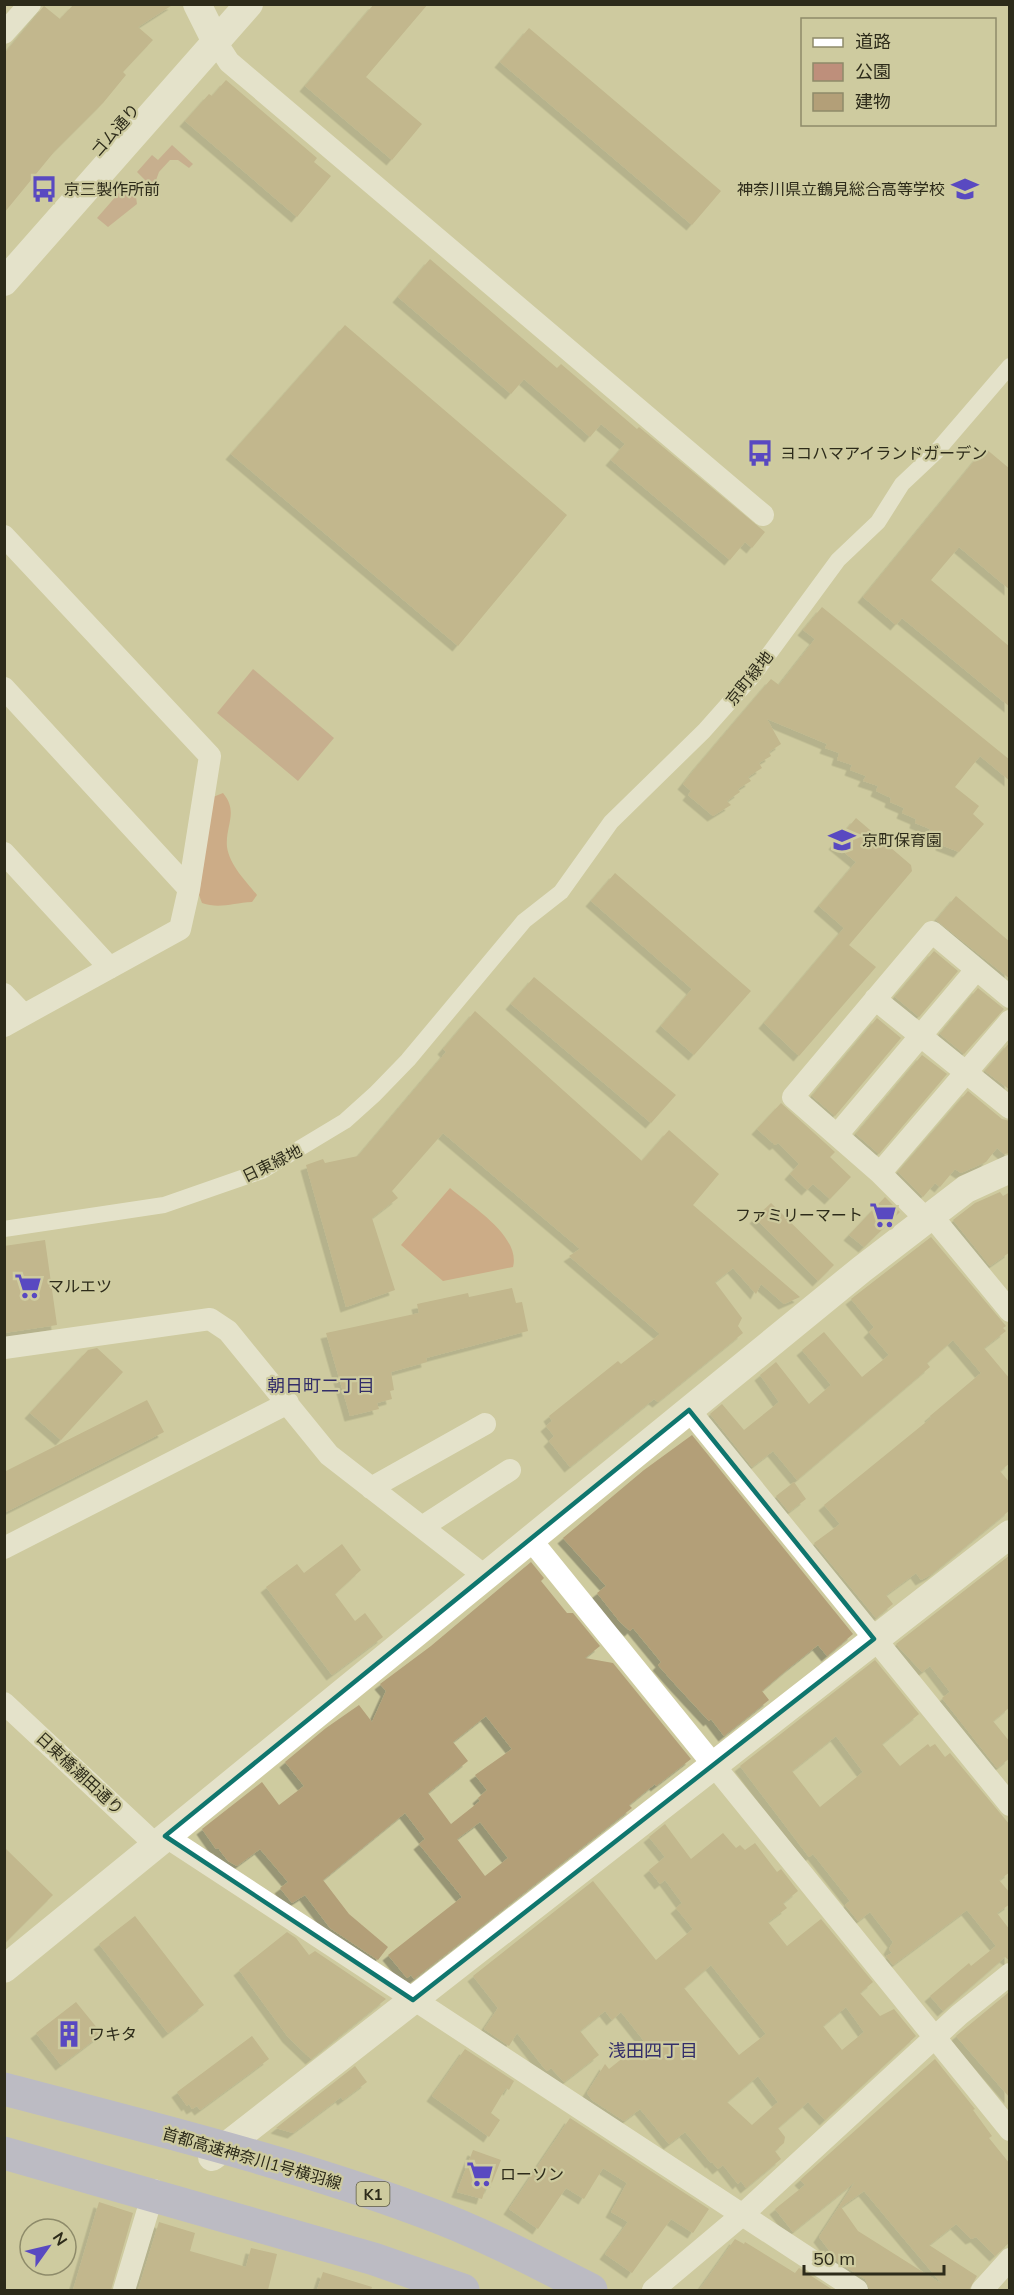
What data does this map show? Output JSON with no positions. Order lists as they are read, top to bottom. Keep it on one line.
{"streets":{"highway":["首都高速神奈川1号横羽線","K1"],"street":["ゴム通り","京町緑地","日東緑地","日東橋潮田通り"]},"crossings":[["京町緑地","日東緑地"],["首都高速神奈川1号横羽線","K1"]],"districts":["朝日町二丁目","浅田四丁目"],"places":{"bus stop":["京三製作所前","ヨコハマアイランドガーデン"],"school or university":["神奈川県立鶴見総合高等学校","京町保育園"],"supermarket":["ファミリーマート","マルエツ","ローソン"],"building":["ワキタ"]},"legend":["道路","公園","建物"],"scale_bar":"50 m","north":"top right"}
